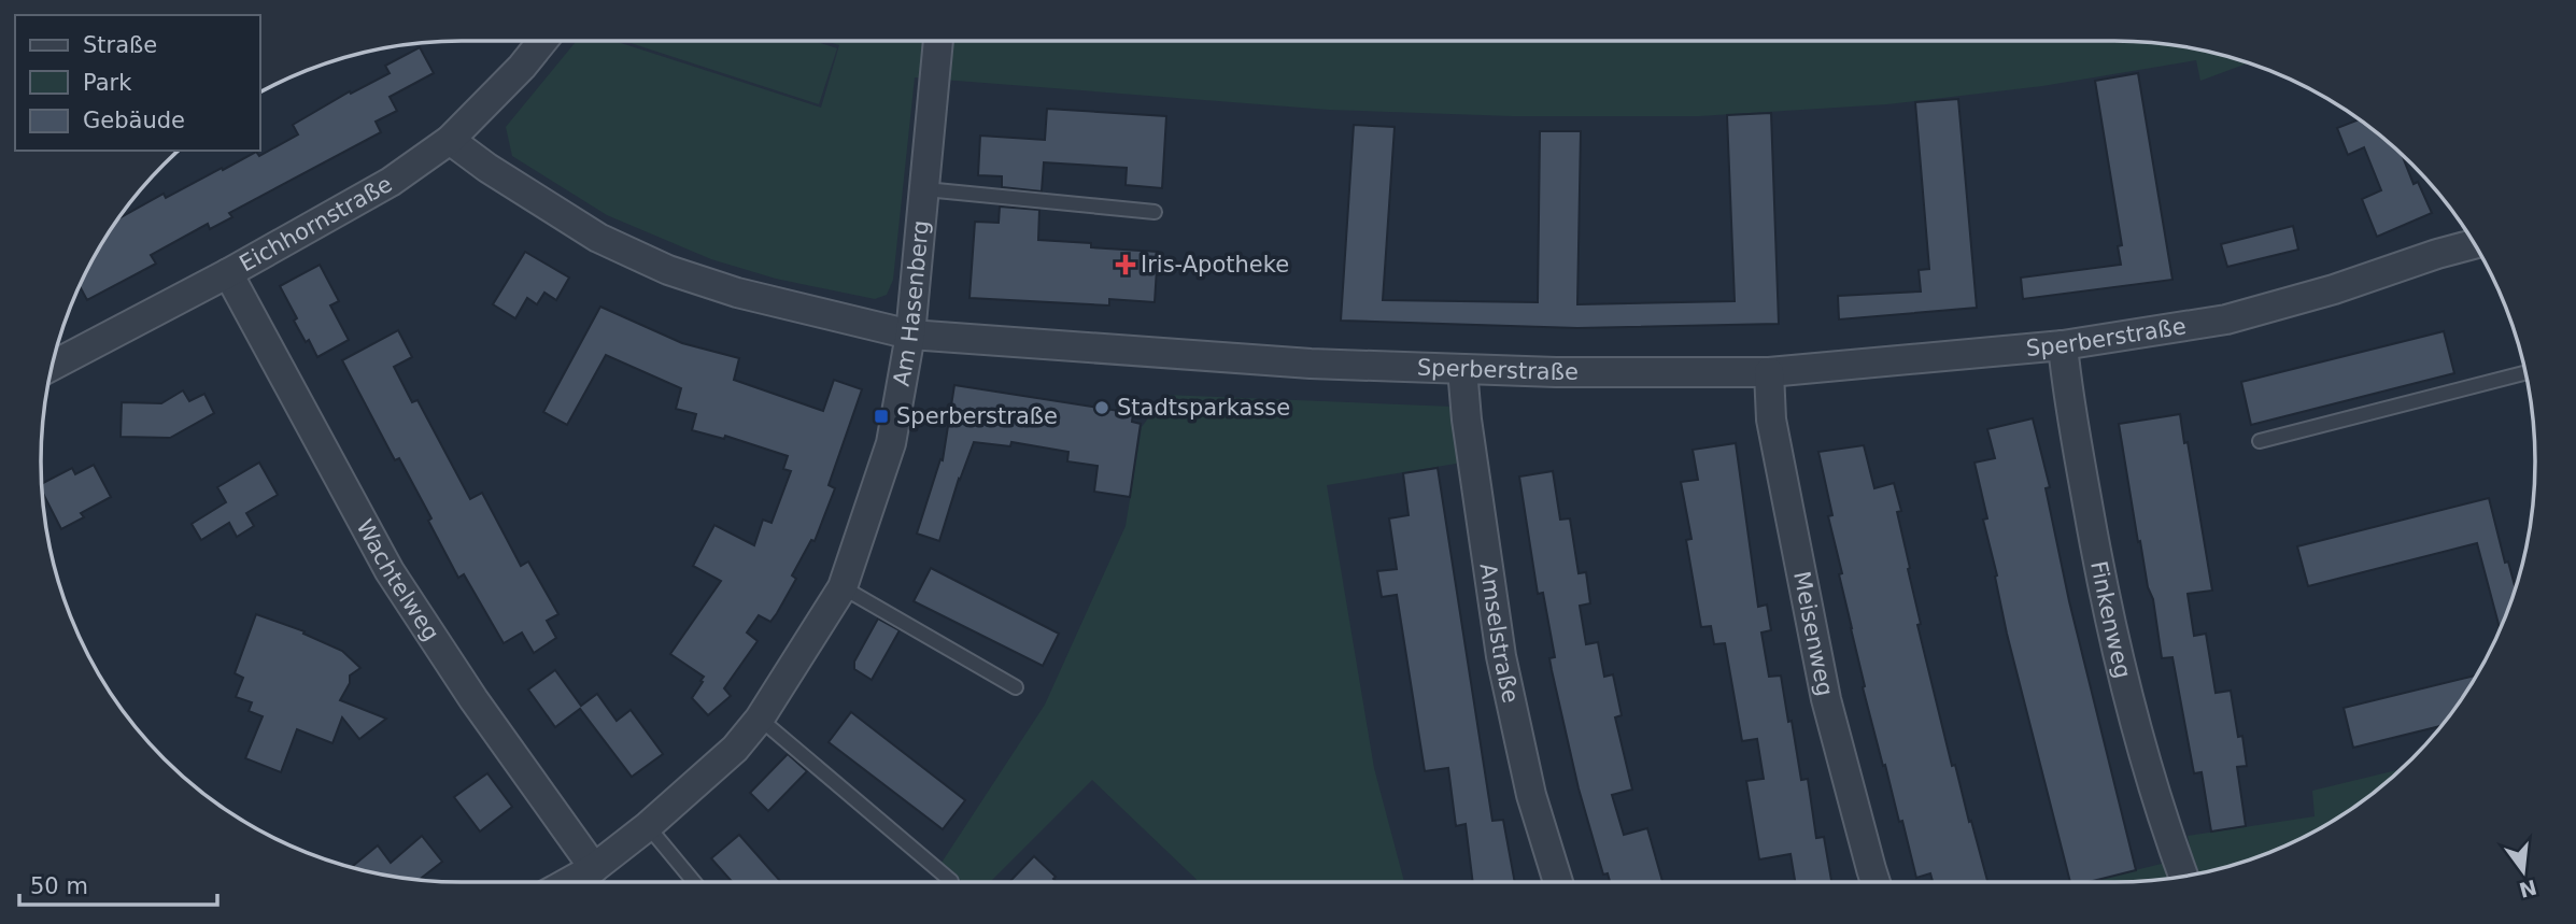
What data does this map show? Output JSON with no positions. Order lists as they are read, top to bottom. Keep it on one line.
{"streets":{"street":["Eichhornstraße","Am Hasenberg","Sperberstraße","Wachtelweg","Finkenweg","Amselstraße","Meisenweg"]},"crossings":[["Eichhornstraße","Sperberstraße"],["Eichhornstraße","Wachtelweg"],["Am Hasenberg","Sperberstraße"],["Am Hasenberg","Wachtelweg"],["Sperberstraße","Finkenweg"],["Sperberstraße","Amselstraße"],["Sperberstraße","Meisenweg"]],"places":{"health":["Iris-Apotheke"],"other":["Stadtsparkasse"],"transit":["Sperberstraße"]},"legend":["Straße","Park","Gebäude"],"scale_bar":"50 m","north":"bottom"}
